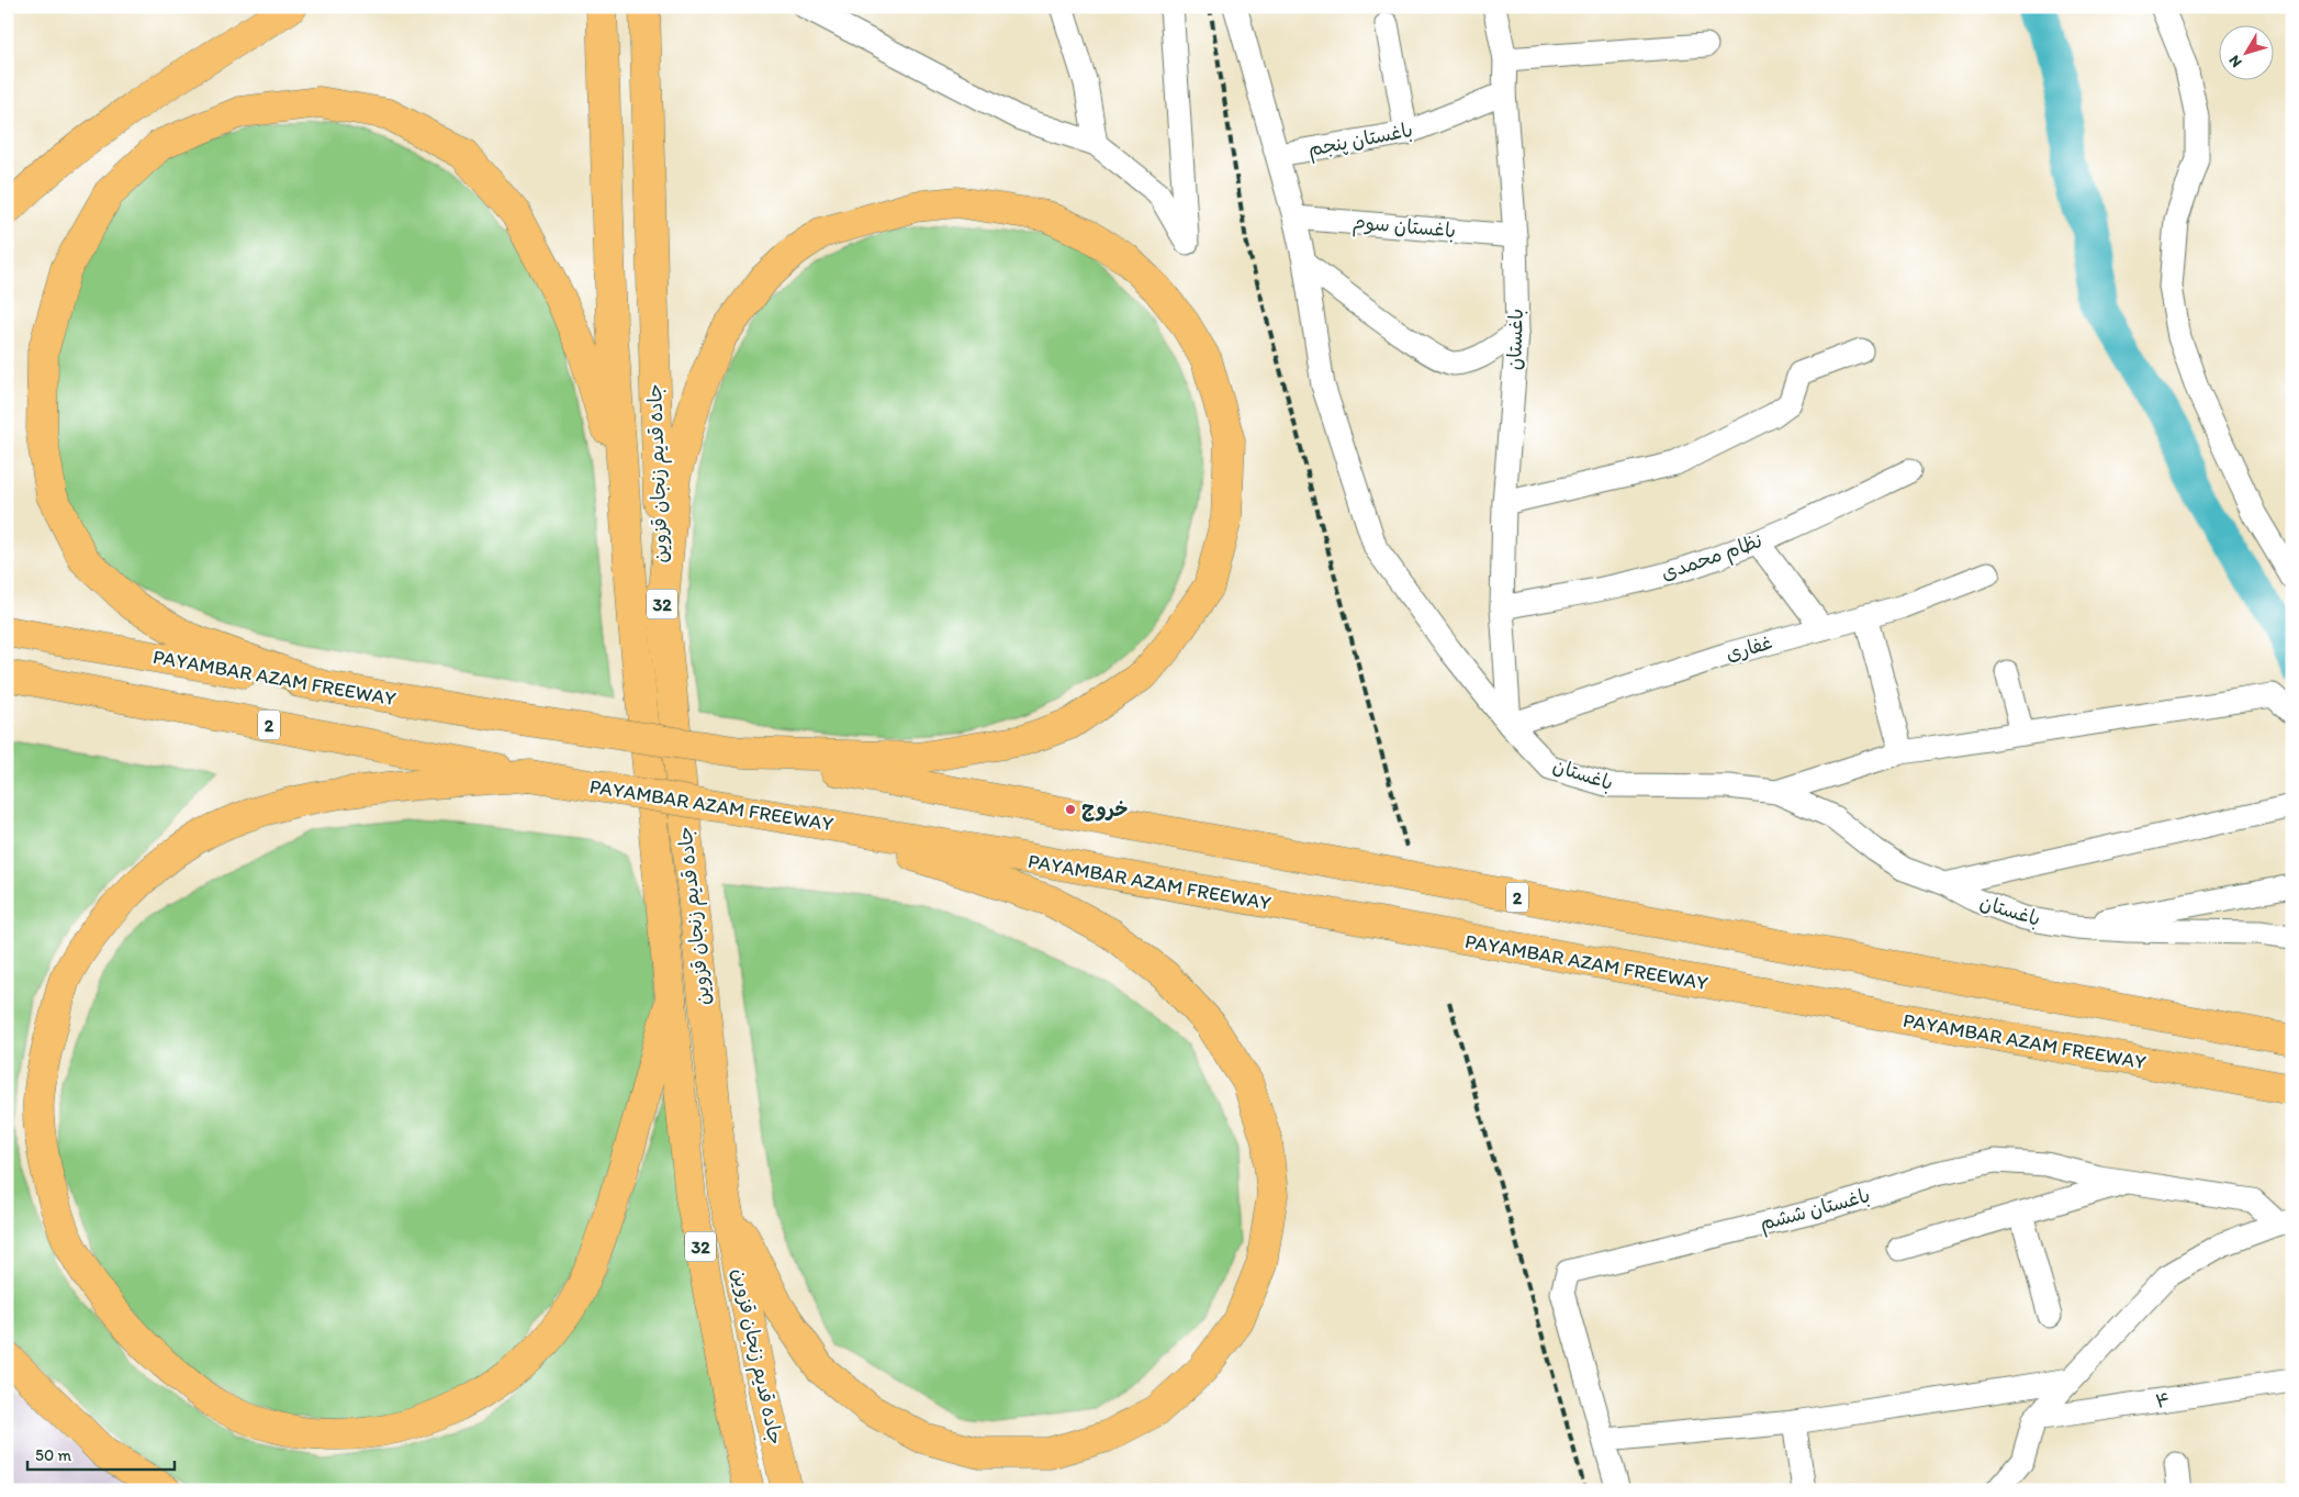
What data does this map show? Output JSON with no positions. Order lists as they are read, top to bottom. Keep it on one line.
{"streets":{"highway":["جاده قدیم زنجان قزوین","32","PAYAMBAR AZAM FREEWAY","2"],"street":["باغستان پنجم","باغستان سوم","باغستان","نظام محمدی","غفاری","باغستان ششم","۴"]},"crossings":[["باغستان پنجم","باغستان"],["باغستان سوم","باغستان"],["باغستان","نظام محمدی"],["باغستان","غفاری"]],"places":["خروج"],"scale_bar":"50 m","north":"bottom left"}
